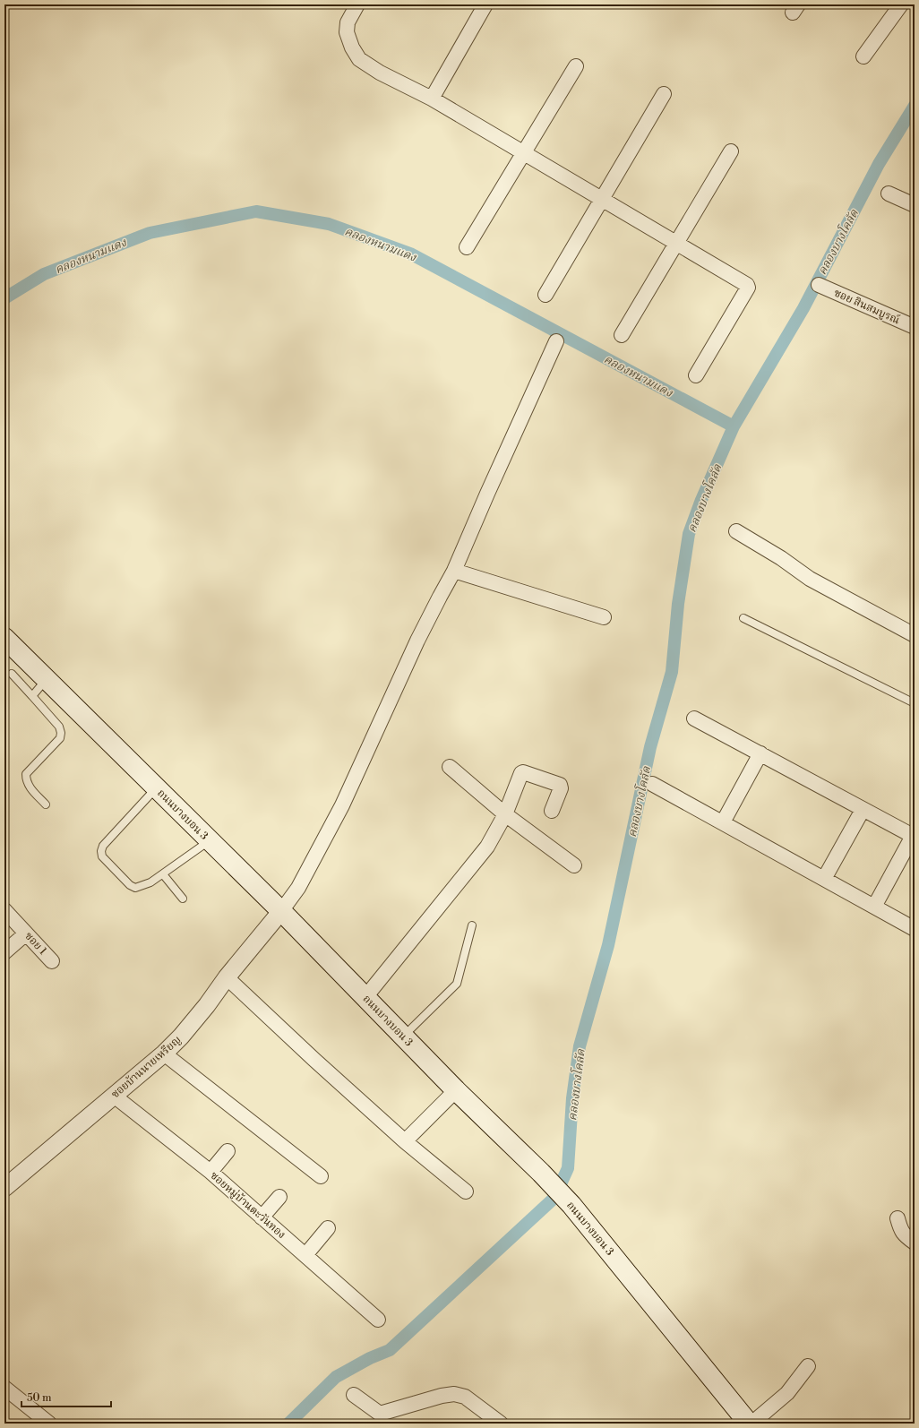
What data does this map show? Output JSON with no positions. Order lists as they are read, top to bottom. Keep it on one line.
{"streets":{"main road":["ถนนบางบอน 3"],"street":["ซอย สินสมบูรณ์","ซอย 1","ซอยบ้านนายเหรียญ","ซอยหมู่บ้านตะวันทอง"]},"crossings":[["ถนนบางบอน 3","ซอยบ้านนายเหรียญ"],["ซอยบ้านนายเหรียญ","ซอยหมู่บ้านตะวันทอง"]],"water":["คลองบางโคลัด","คลองหนามแดง"],"scale_bar":"50 m"}
